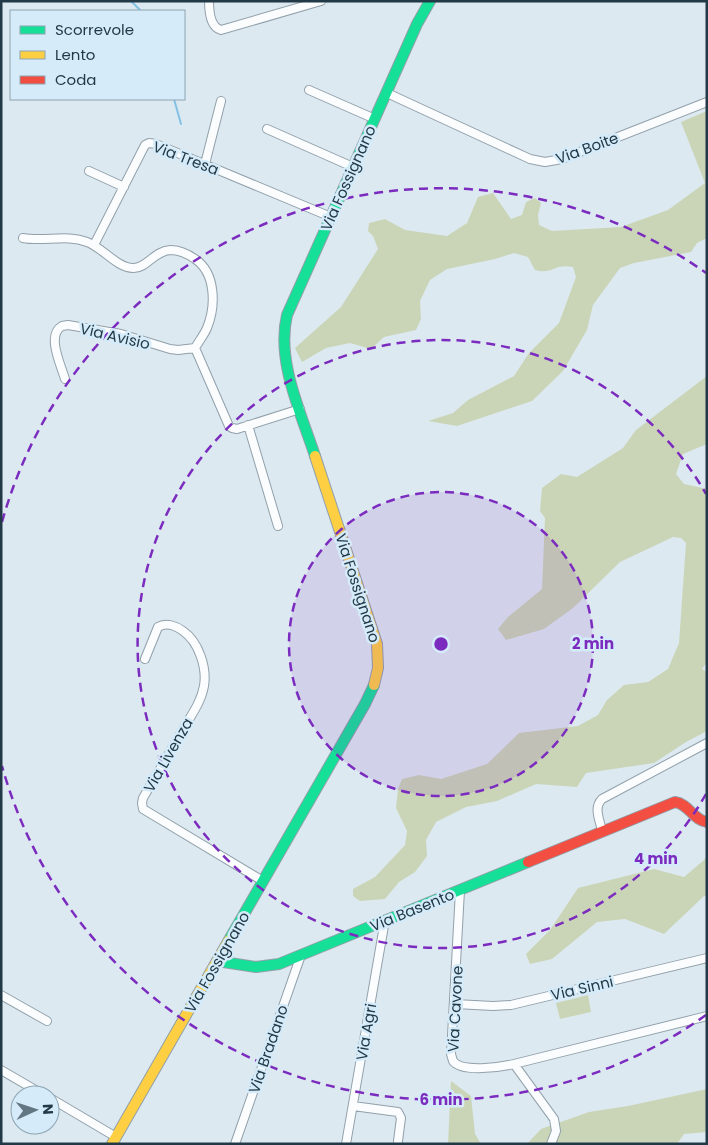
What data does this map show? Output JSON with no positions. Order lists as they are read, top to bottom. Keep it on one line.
{"streets":{"street":["Via Boite","Via Tresa","Via Fossignano","Via Avisio","Via Livenza","Via Basento","Via Sinni","Via Cavone","Via Agri","Via Bradano"]},"crossings":[["Via Boite","Via Fossignano"],["Via Tresa","Via Fossignano"],["Via Fossignano","Via Livenza"],["Via Fossignano","Via Basento"],["Via Basento","Via Cavone"],["Via Basento","Via Agri"],["Via Basento","Via Bradano"],["Via Sinni","Via Cavone"]],"legend":["Scorrevole","Lento","Coda"],"north":"right","rings":["2 min","4 min","6 min"]}
